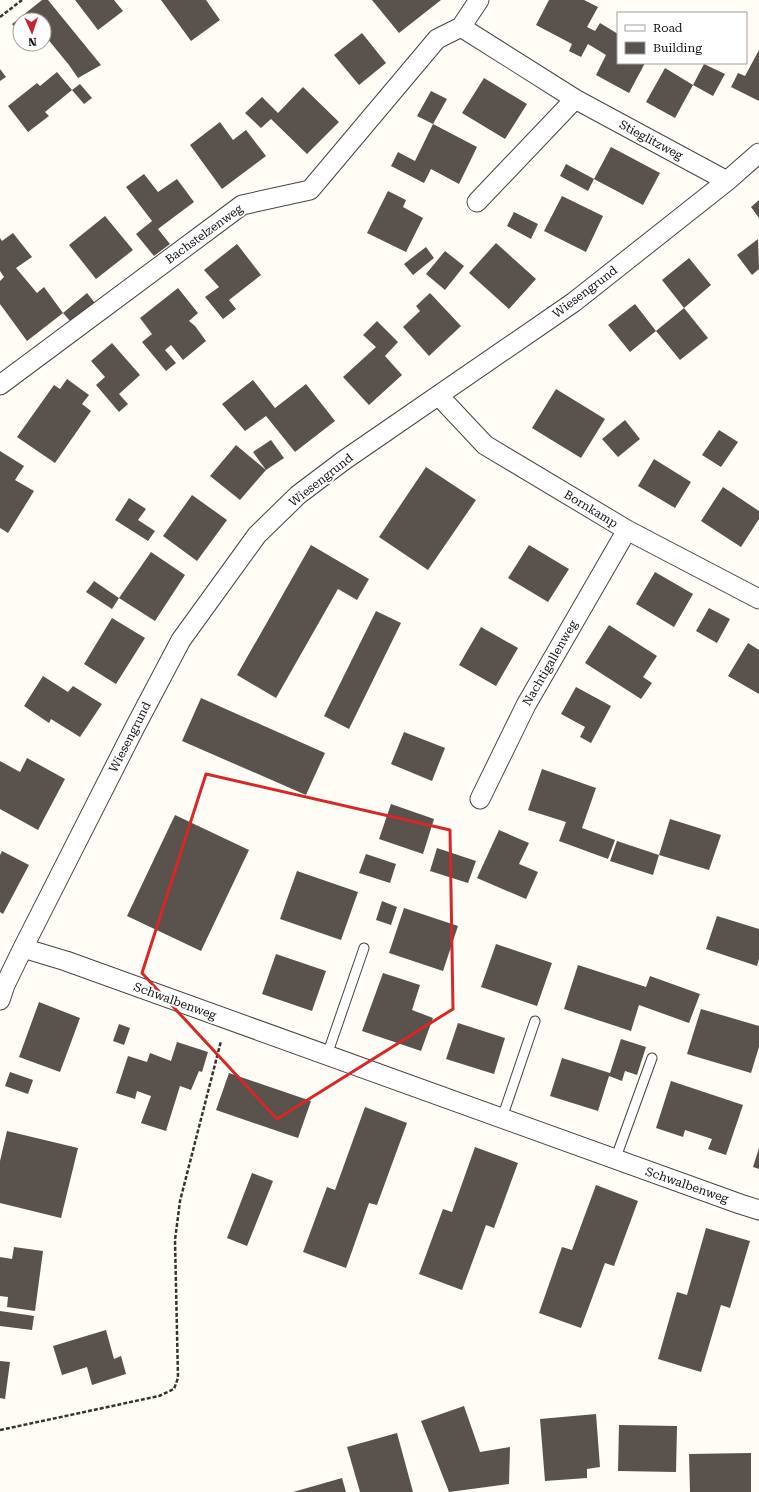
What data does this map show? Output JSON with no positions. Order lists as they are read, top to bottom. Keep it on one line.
{"streets":{"street":["Stieglitzweg","Bachstelzenweg","Wiesengrund","Bornkamp","Nachtigallenweg","Schwalbenweg"]},"crossings":[["Stieglitzweg","Bachstelzenweg"],["Stieglitzweg","Wiesengrund"],["Wiesengrund","Bornkamp"],["Wiesengrund","Schwalbenweg"],["Bornkamp","Nachtigallenweg"]],"legend":["Road","Building"],"north":"bottom"}
